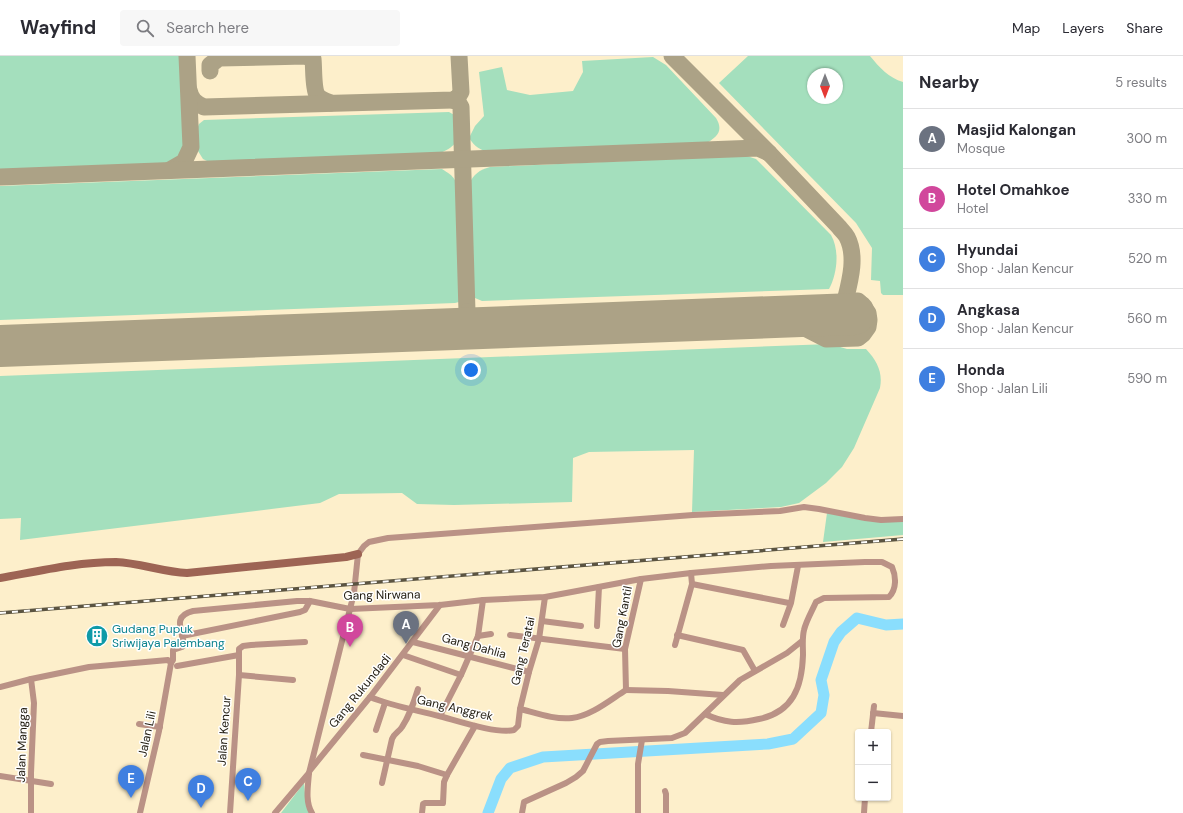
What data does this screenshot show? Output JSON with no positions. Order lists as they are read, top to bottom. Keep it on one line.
{"streets":{"street":["Gang Nirwana","Gang Kantil","Gang Dahlia","Gang Teratai","Gang Rukundadi","Gang Anggrek","Jalan Kencur","Jalan Lili","Jalan Mangga"]},"crossings":[["Gang Nirwana","Gang Kantil"],["Gang Nirwana","Gang Teratai"],["Gang Nirwana","Gang Rukundadi"],["Gang Dahlia","Gang Teratai"],["Gang Dahlia","Gang Rukundadi"],["Gang Teratai","Gang Anggrek"],["Gang Rukundadi","Gang Anggrek"]],"places":{"building":["Gudang Pupuk Sriwijaya Palembang"]},"north":"bottom","page":{"header":"Wayfind","search":"Search here","nav":["Map","Layers","Share"],"heading":["Nearby","5 results"],"list":[{"mark":"A","name":"Masjid Kalongan","note":"Mosque","value":"300 m"},{"mark":"B","name":"Hotel Omahkoe","note":"Hotel","value":"330 m"},{"mark":"C","name":"Hyundai","note":"Shop · Jalan Kencur","value":"520 m"},{"mark":"D","name":"Angkasa","note":"Shop · Jalan Kencur","value":"560 m"},{"mark":"E","name":"Honda","note":"Shop · Jalan Lili","value":"590 m"}],"pins":["A","B","E","C","D"],"map_buttons":["+","−"]}}
